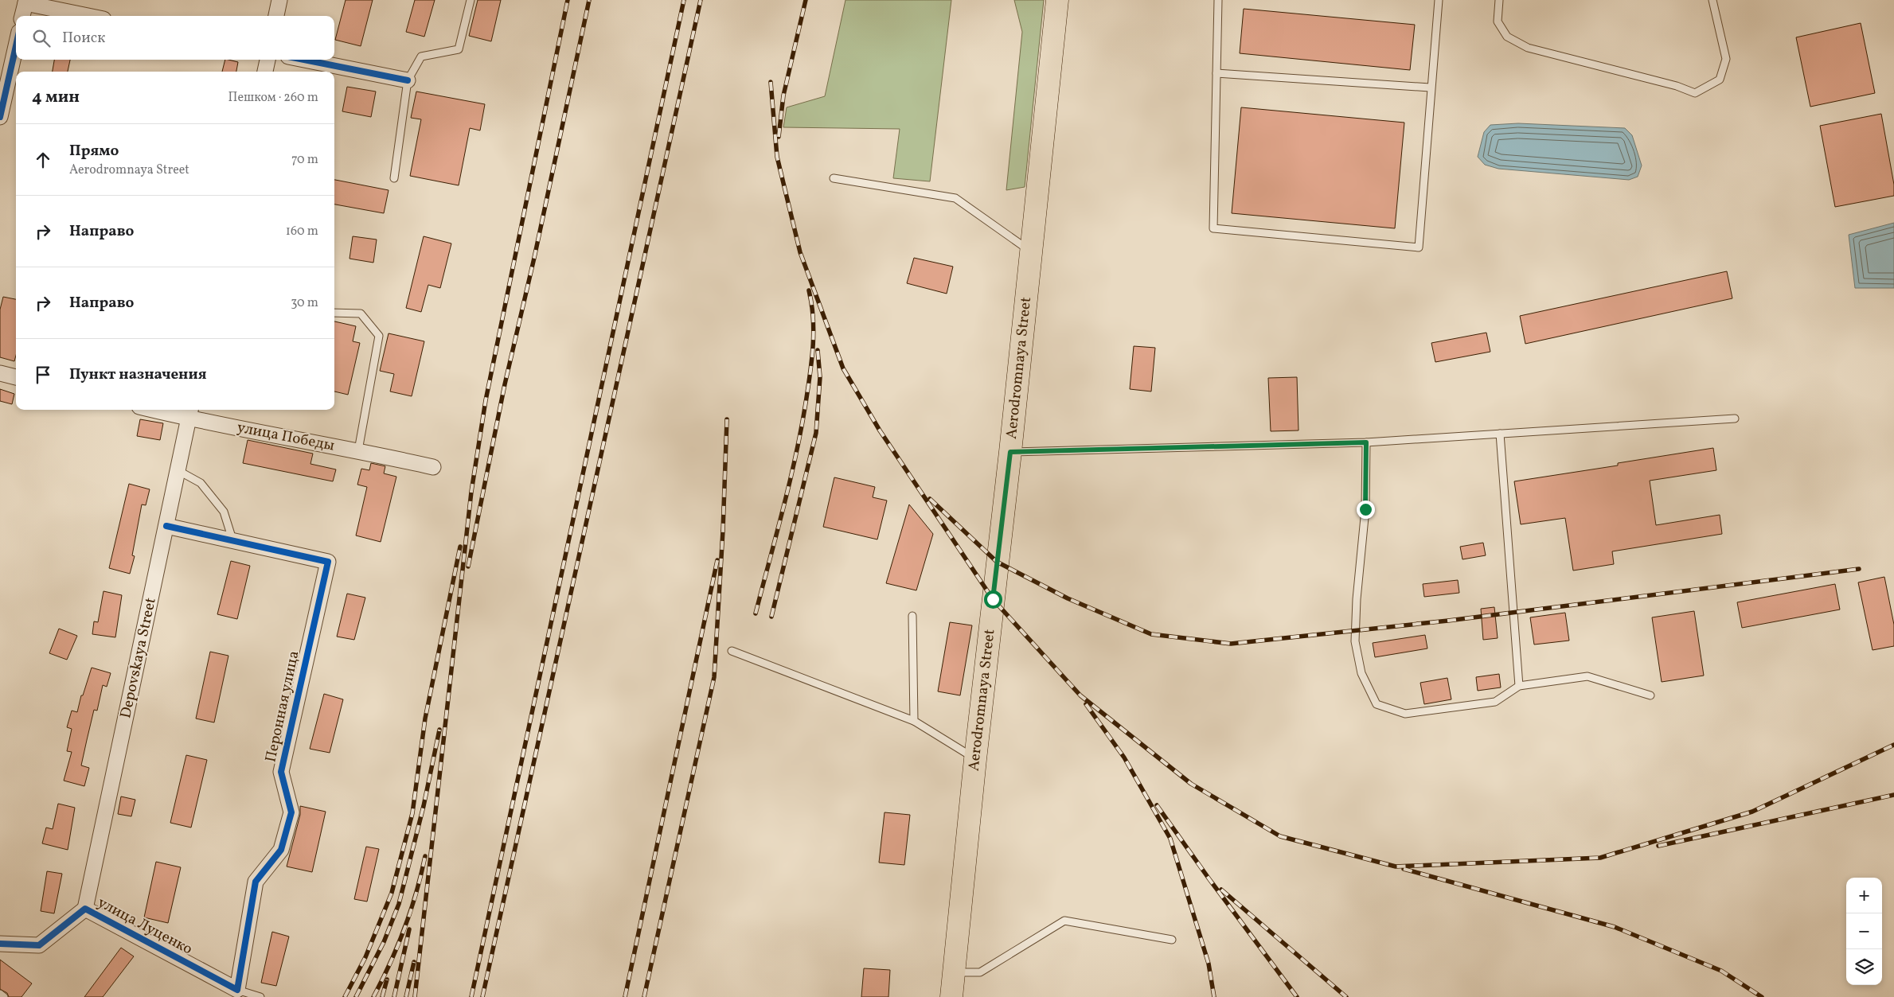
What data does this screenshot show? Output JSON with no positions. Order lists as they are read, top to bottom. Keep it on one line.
{"streets":{"main road":["Aerodromnaya Street"],"street":["улица Победы","Depovskaya Street","Перонная улица","улица Луценко"]},"crossings":[["улица Победы","Depovskaya Street"],["Depovskaya Street","улица Луценко"],["Перонная улица","улица Луценко"]],"page":{"search":"Поиск","heading":["4 мин","Пешком · 260 m"],"list":[["Прямо","Aerodromnaya Street","70 m"],["Направо","160 m"],["Направо","30 m"],"Пункт назначения"],"map_buttons":["+","−"]}}
